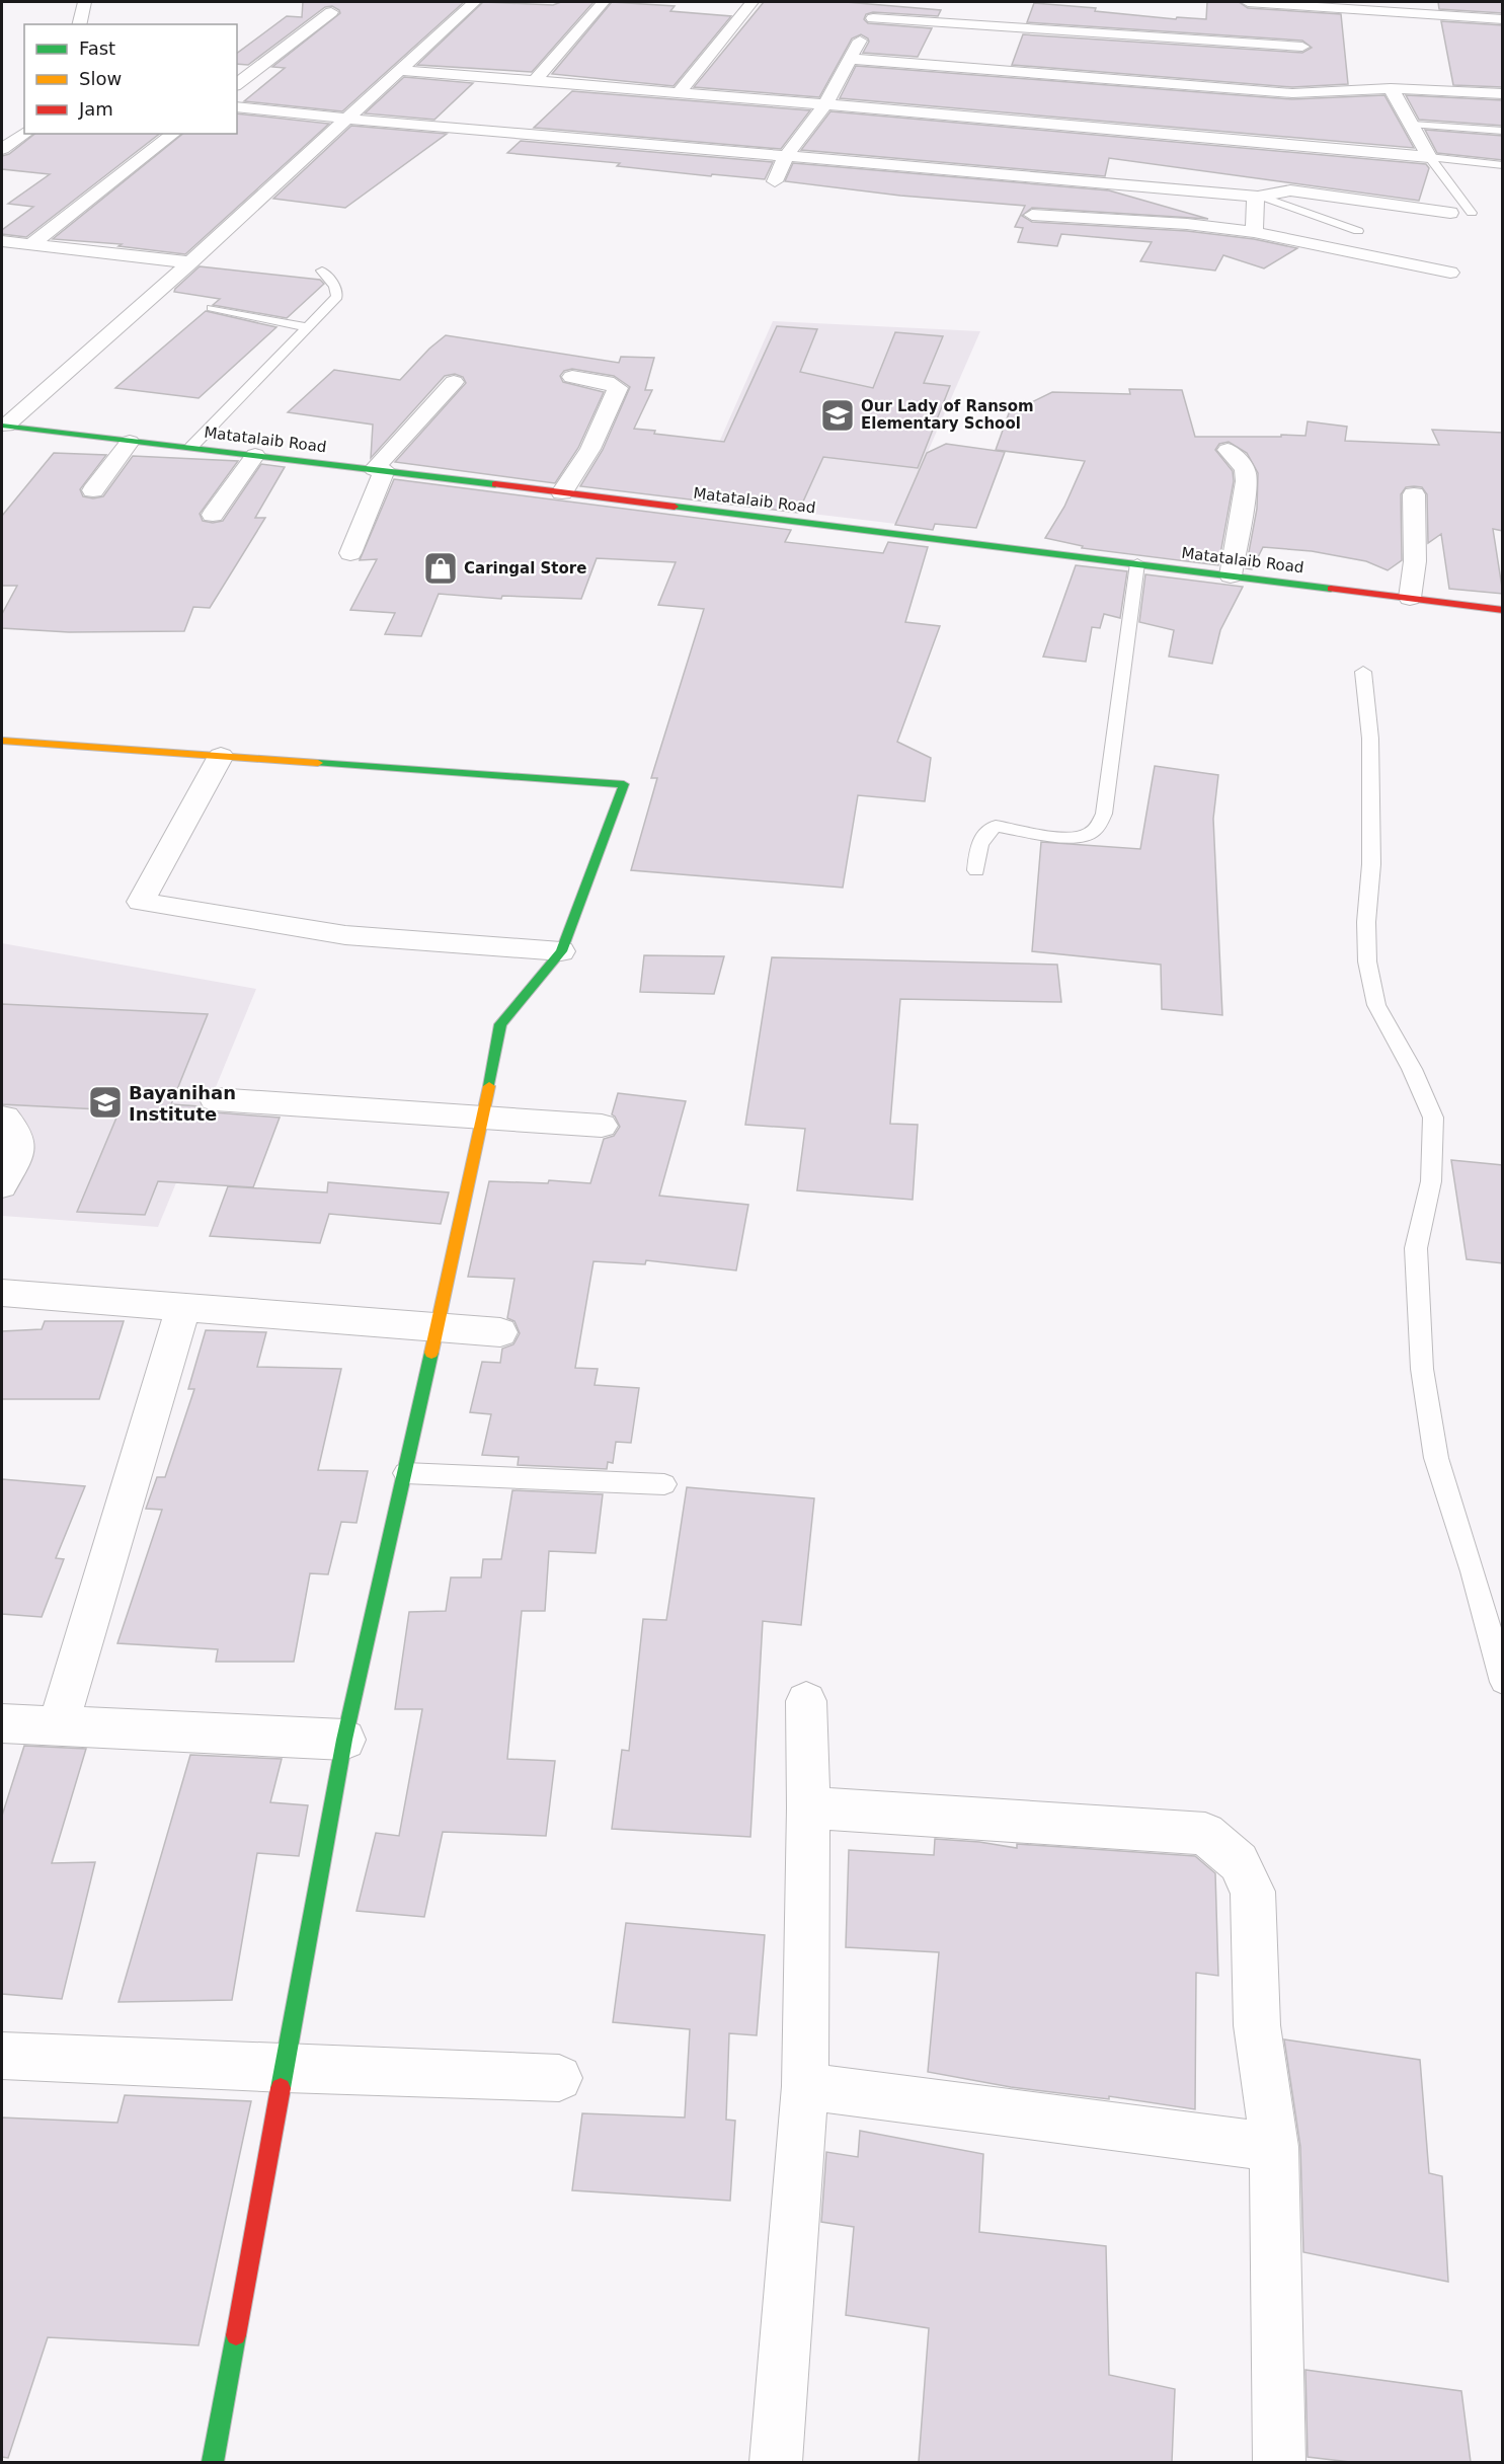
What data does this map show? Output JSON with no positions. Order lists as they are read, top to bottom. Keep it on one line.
{"streets":{"street":["Matatalaib Road"]},"places":{"school or university":["Our Lady of Ransom Elementary School","Bayanihan Institute"],"shop":["Caringal Store"]},"legend":["Fast","Slow","Jam"]}
